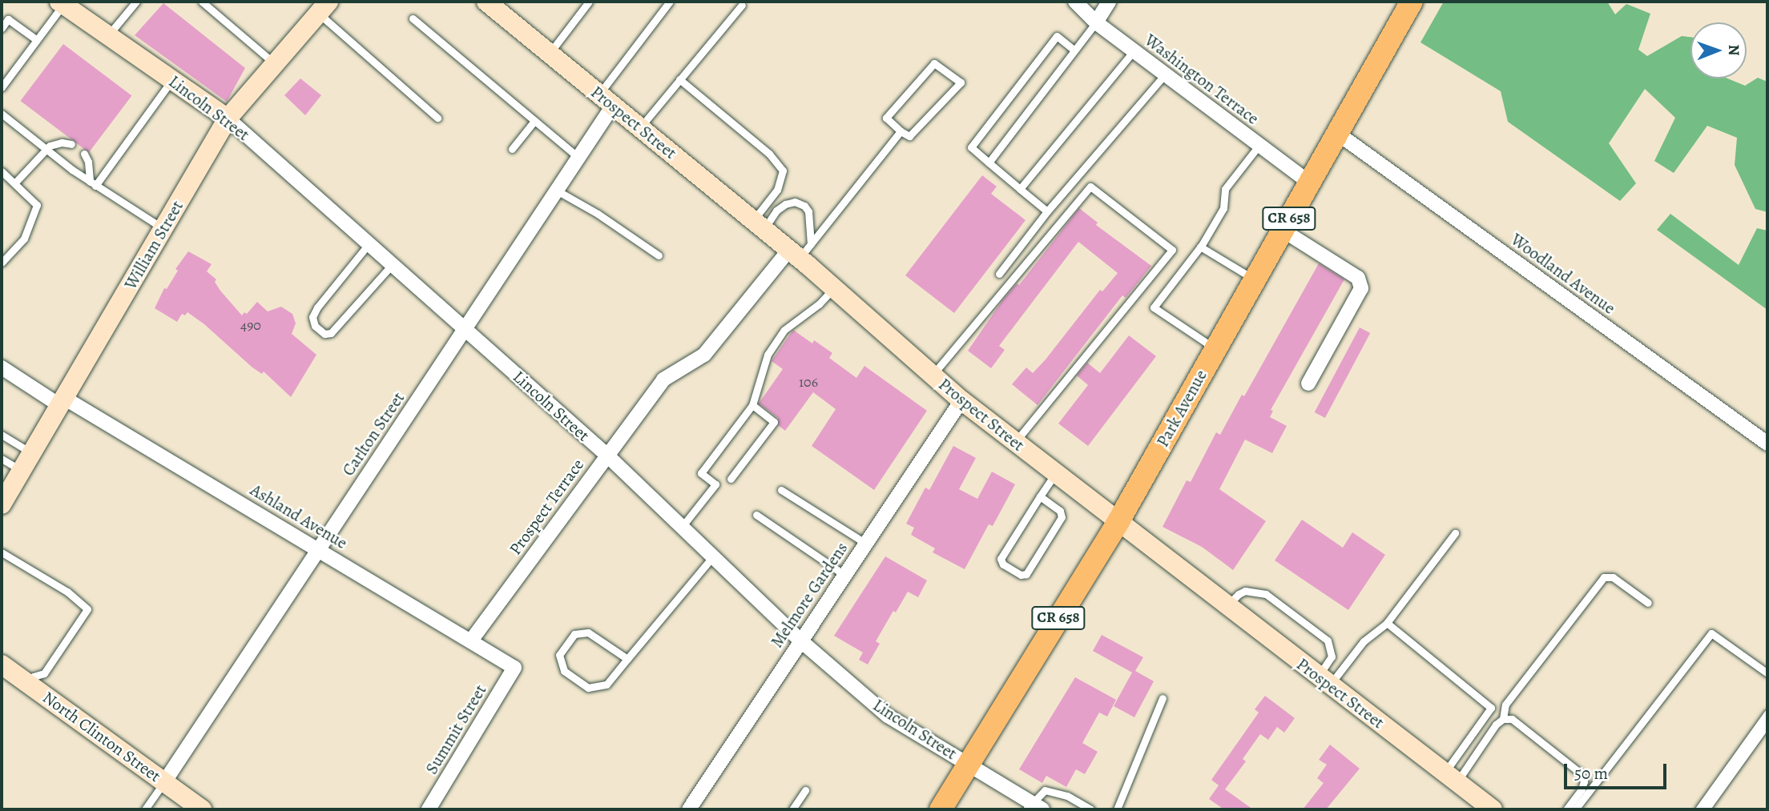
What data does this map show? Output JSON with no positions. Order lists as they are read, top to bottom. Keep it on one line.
{"streets":{"main road":["CR 658","Park Avenue"],"street":["Washington Terrace","Lincoln Street","Prospect Street","William Street","Woodland Avenue","Carlton Street","Prospect Terrace","Ashland Avenue","Melmore Gardens","Summit Street","North Clinton Street"]},"crossings":[["Washington Terrace","Park Avenue"],["Lincoln Street","William Street"],["Lincoln Street","Park Avenue"],["Lincoln Street","Carlton Street"],["Lincoln Street","Prospect Terrace"],["Lincoln Street","Melmore Gardens"],["Prospect Street","Park Avenue"],["Prospect Street","Carlton Street"],["Prospect Street","Prospect Terrace"],["Prospect Street","Melmore Gardens"],["William Street","Ashland Avenue"],["Woodland Avenue","Park Avenue"],["Carlton Street","Ashland Avenue"],["Carlton Street","North Clinton Street"],["Prospect Terrace","Ashland Avenue"],["Ashland Avenue","Summit Street"]],"house_numbers":["490","106"],"scale_bar":"50 m","north":"right"}
